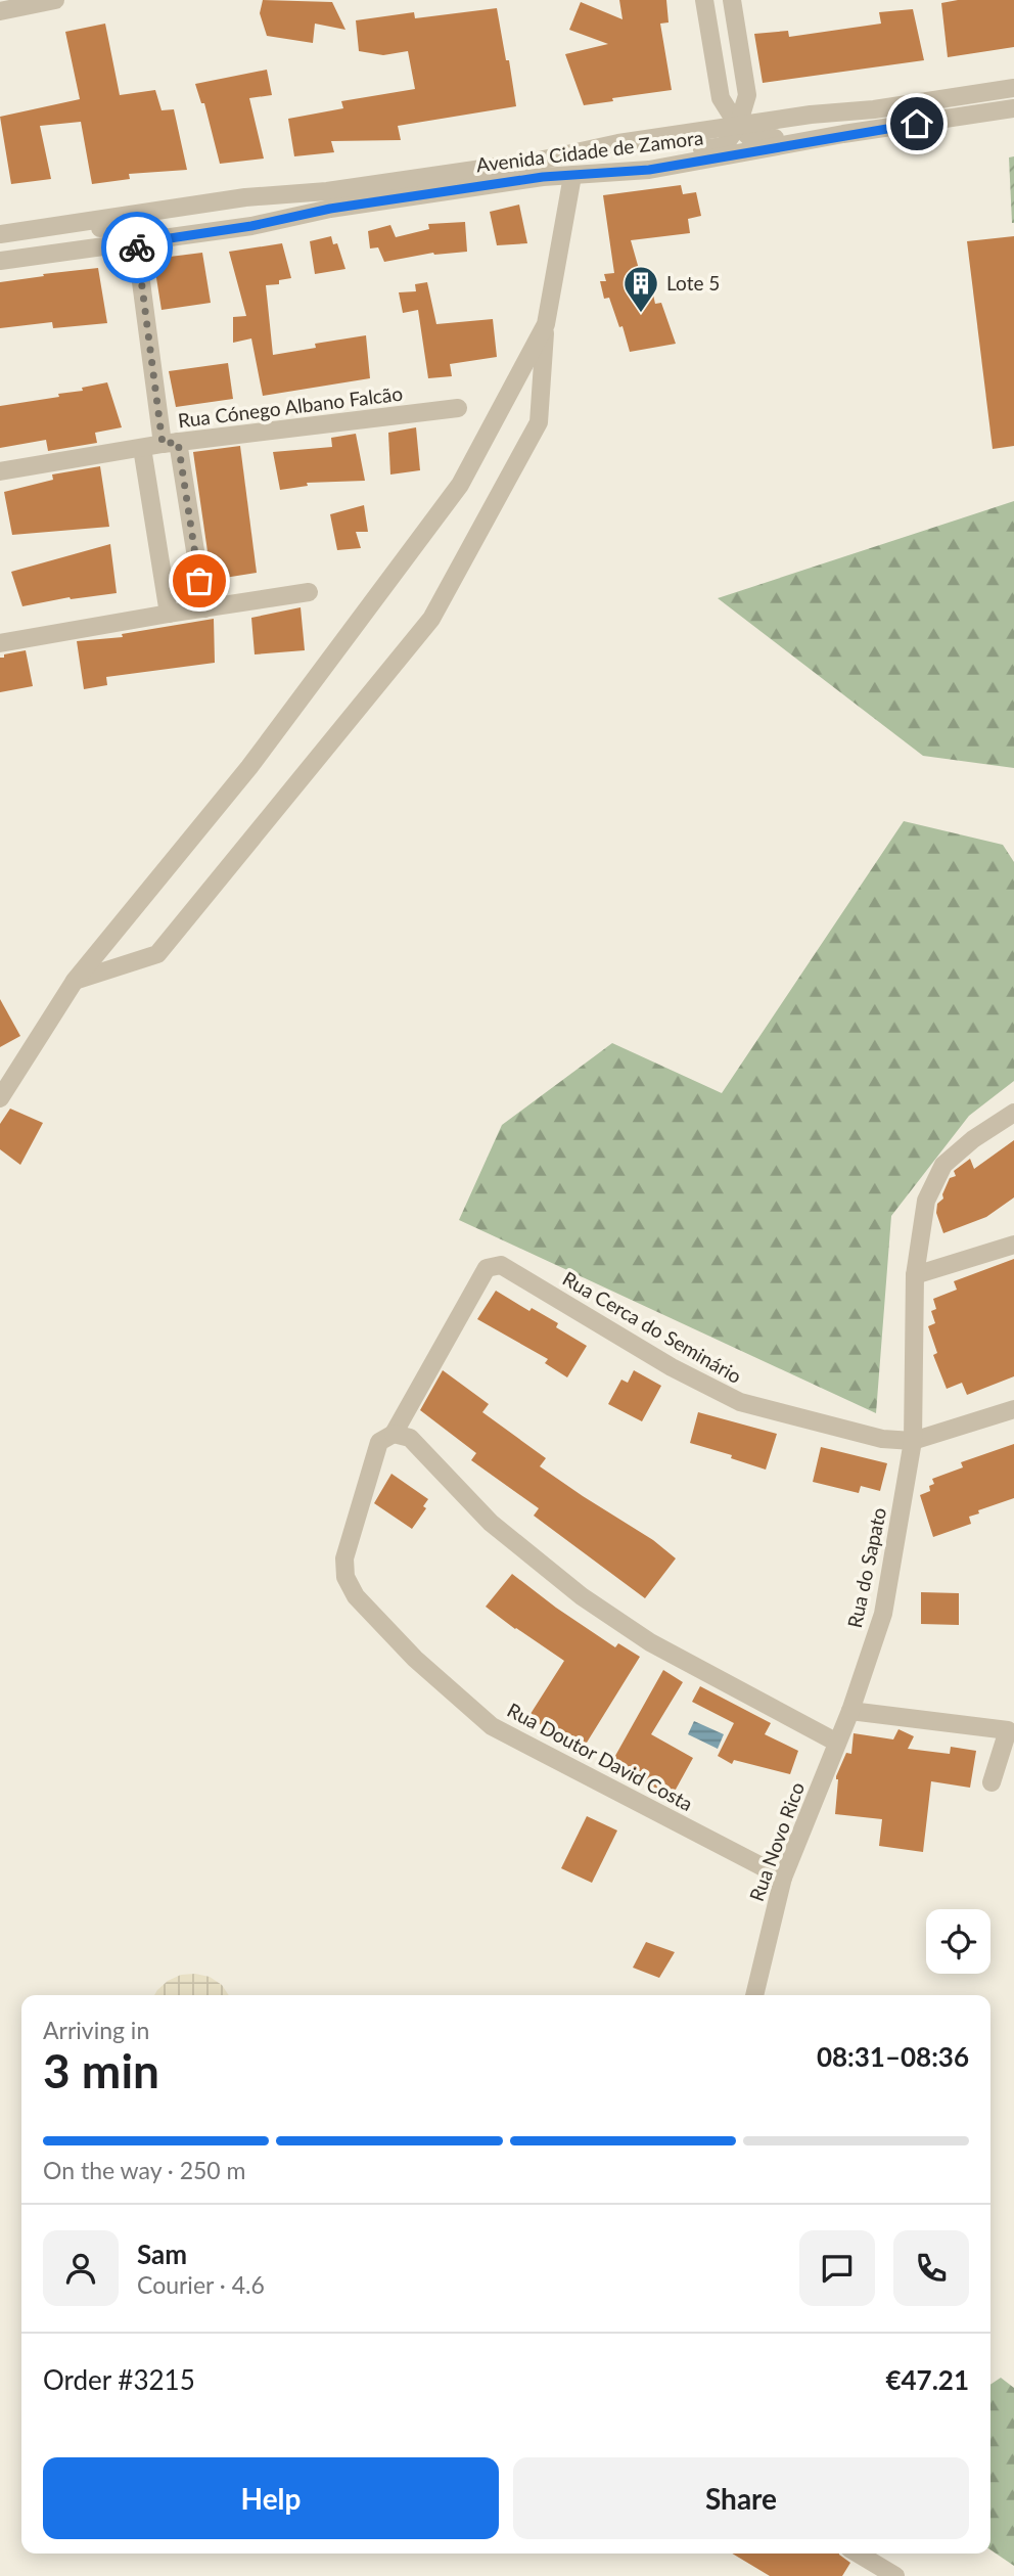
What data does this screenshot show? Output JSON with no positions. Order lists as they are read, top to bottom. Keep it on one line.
{"streets":{"street":["Avenida Cidade de Zamora","Rua Cónego Albano Falcão","Rua Cerca do Seminário","Rua do Sapato","Rua Doutor David Costa","Rua Novo Rico"]},"crossings":[["Rua Cerca do Seminário","Rua do Sapato"],["Rua Cerca do Seminário","Rua Doutor David Costa"],["Rua do Sapato","Rua Novo Rico"],["Rua Doutor David Costa","Rua Novo Rico"]],"places":{"building":["Lote 5"]},"page":{"heading":["3 min","Arriving in","08:31–08:36"],"panel":["Sam","Courier · 4.6","Order #3215","€47.21"],"bar":"On the way · 250 m","buttons":["Help","Share"]}}
